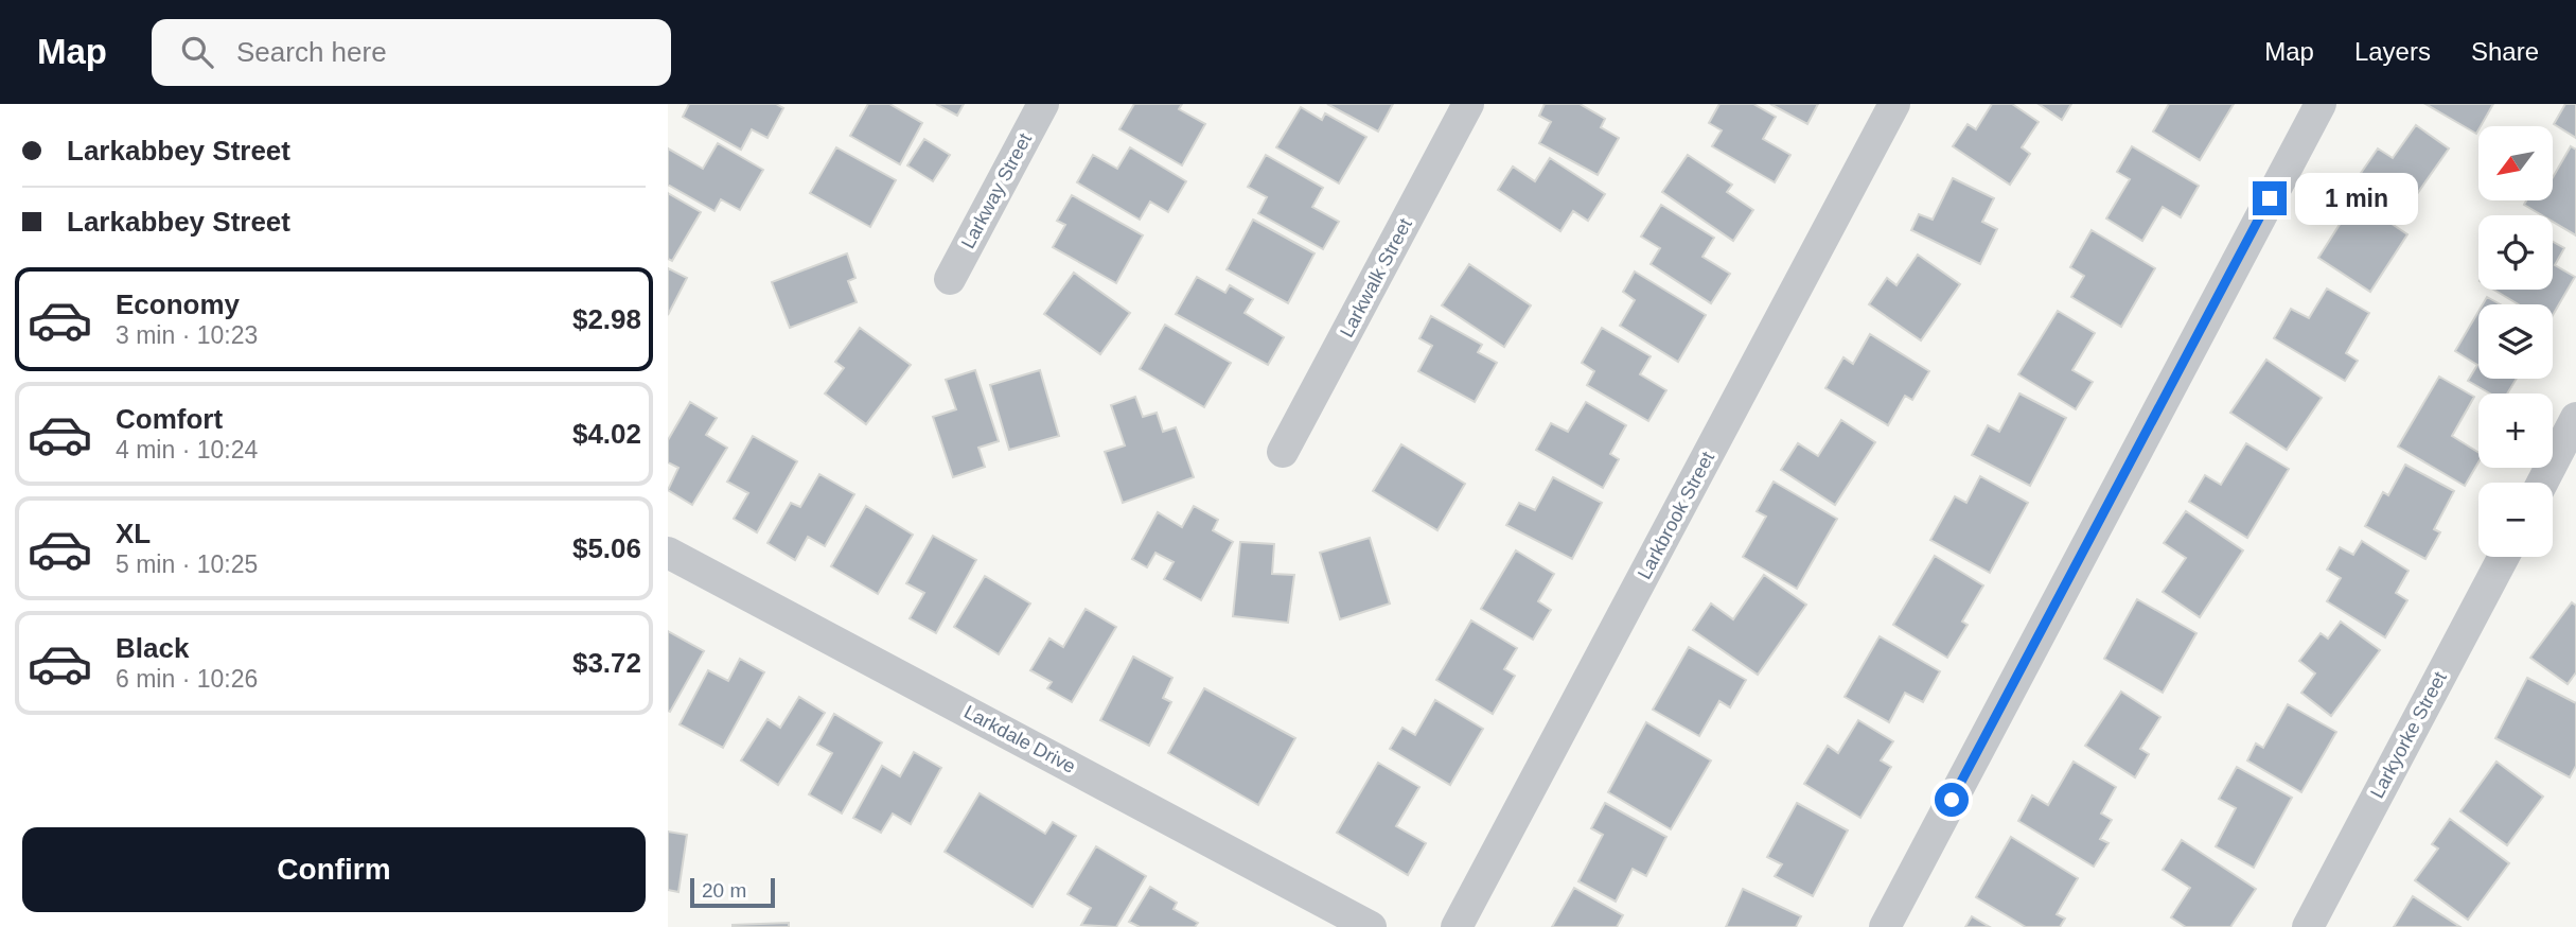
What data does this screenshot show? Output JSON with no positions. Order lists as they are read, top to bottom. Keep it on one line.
{"streets":{"street":["Larkway Street","Larkwalk Street","Larkbrook Street","Larkyorke Street","Larkdale Drive"]},"scale_bar":"20 m","north":"bottom left","page":{"header":"Map","search":"Search here","nav":["Map","Layers","Share"],"banner":["Larkabbey Street","Larkabbey Street"],"map_buttons":["+","−"],"bubble":"1 min","list":[{"name":"Economy","note":"3 min · 10:23","value":"$2.98"},{"name":"Comfort","note":"4 min · 10:24","value":"$4.02"},{"name":"XL","note":"5 min · 10:25","value":"$5.06"},{"name":"Black","note":"6 min · 10:26","value":"$3.72"}],"buttons":"Confirm","scale":"20 m"}}
